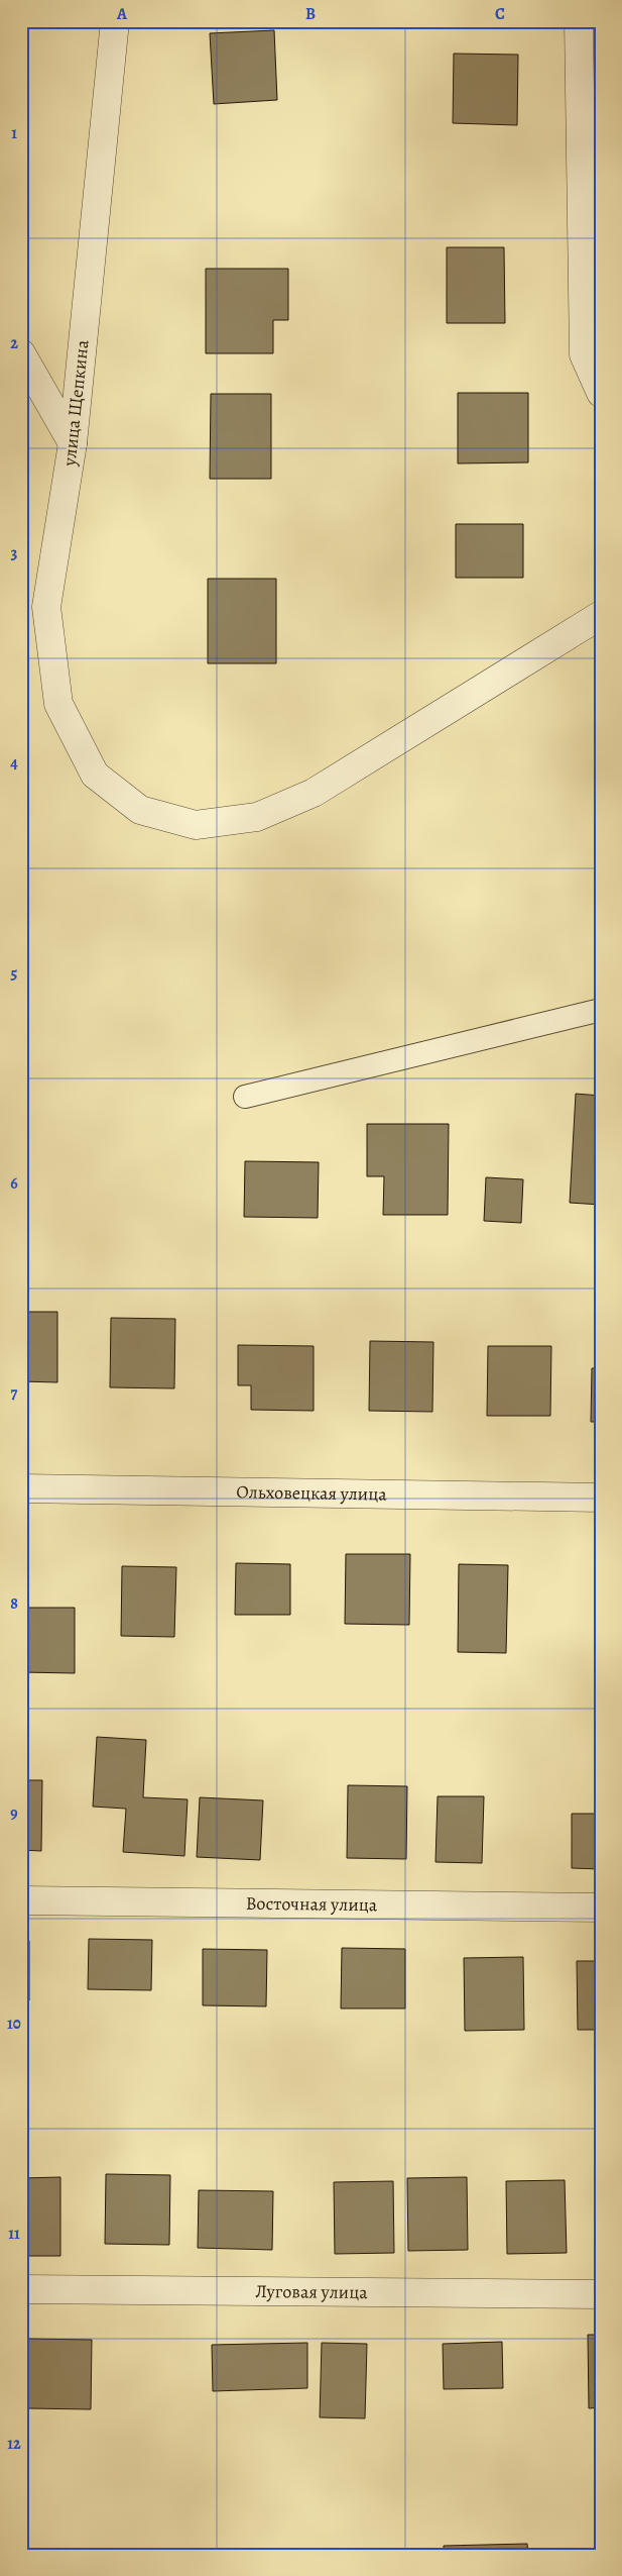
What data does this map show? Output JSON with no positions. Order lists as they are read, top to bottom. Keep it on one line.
{"streets":{"street":["улица Щепкина","Ольховецкая улица","Восточная улица","Луговая улица"]},"grid":{"columns":["A","B","C"],"rows":["1","2","3","4","5","6","7","8","9","10","11","12"]}}
